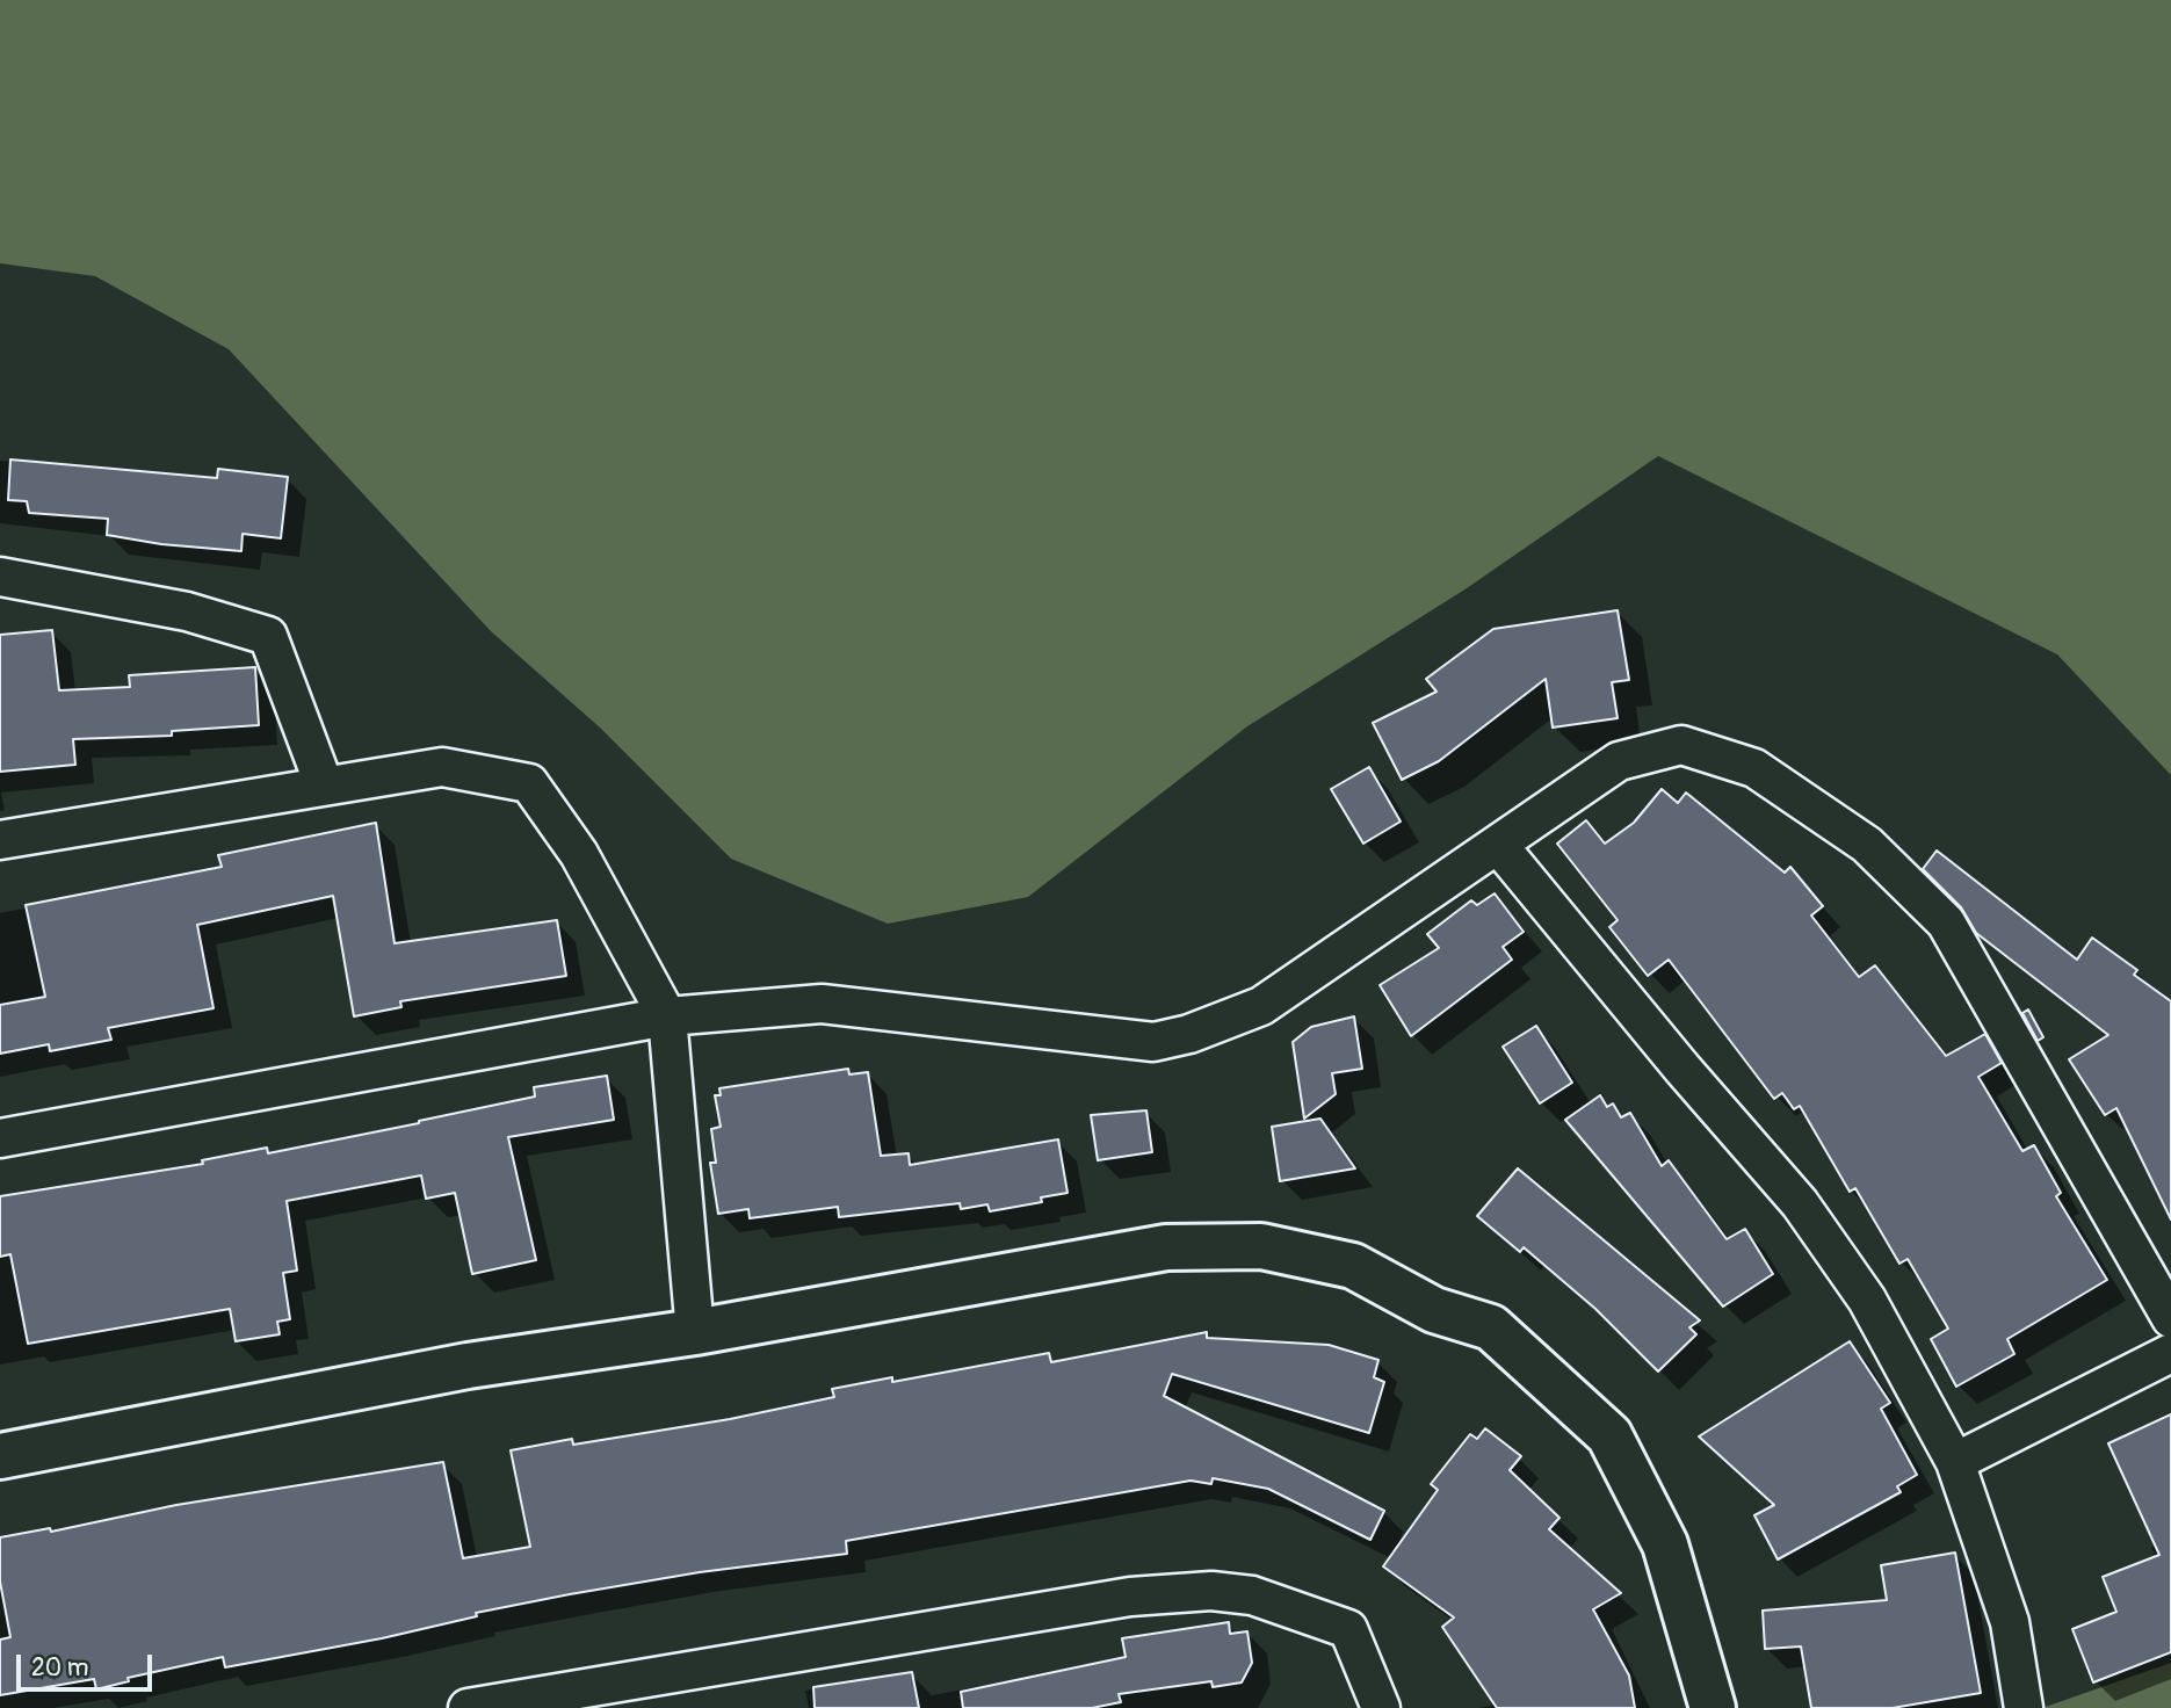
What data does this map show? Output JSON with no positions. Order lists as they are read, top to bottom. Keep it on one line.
{"scale_bar":"20 m"}
